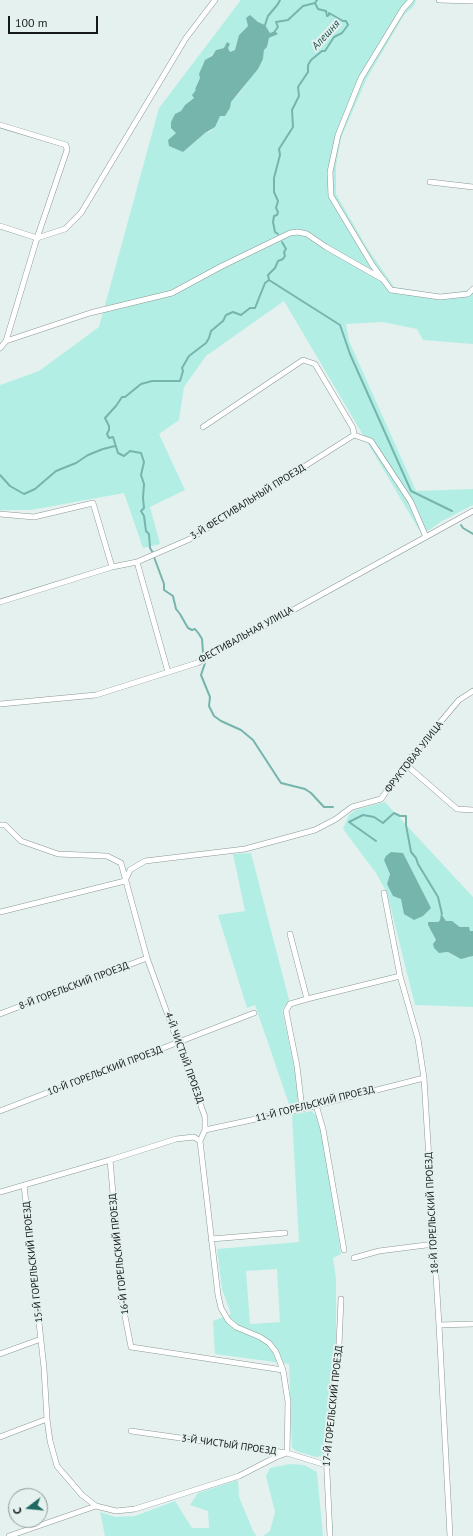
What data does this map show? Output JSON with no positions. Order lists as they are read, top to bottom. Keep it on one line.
{"streets":{"street":["3-Й ФЕСТИВАЛЬНЫЙ ПРОЕЗД","ФЕСТИВАЛЬНАЯ УЛИЦА","ФРУКТОВАЯ УЛИЦА","8-Й ГОРЕЛЬСКИЙ ПРОЕЗД","4-Й ЧИСТЫЙ ПРОЕЗД","10-Й ГОРЕЛЬСКИЙ ПРОЕЗД","11-Й ГОРЕЛЬСКИЙ ПРОЕЗД","18-Й ГОРЕЛЬСКИЙ ПРОЕЗД","16-Й ГОРЕЛЬСКИЙ ПРОЕЗД","15-Й ГОРЕЛЬСКИЙ ПРОЕЗД","17-Й ГОРЕЛЬСКИЙ ПРОЕЗД","3-Й ЧИСТЫЙ ПРОЕЗД"]},"crossings":[["ФРУКТОВАЯ УЛИЦА","4-Й ЧИСТЫЙ ПРОЕЗД"],["8-Й ГОРЕЛЬСКИЙ ПРОЕЗД","4-Й ЧИСТЫЙ ПРОЕЗД"],["4-Й ЧИСТЫЙ ПРОЕЗД","10-Й ГОРЕЛЬСКИЙ ПРОЕЗД"],["4-Й ЧИСТЫЙ ПРОЕЗД","11-Й ГОРЕЛЬСКИЙ ПРОЕЗД"],["11-Й ГОРЕЛЬСКИЙ ПРОЕЗД","18-Й ГОРЕЛЬСКИЙ ПРОЕЗД"],["15-Й ГОРЕЛЬСКИЙ ПРОЕЗД","3-Й ЧИСТЫЙ ПРОЕЗД"],["17-Й ГОРЕЛЬСКИЙ ПРОЕЗД","3-Й ЧИСТЫЙ ПРОЕЗД"]],"water":["Алешня"],"scale_bar":"100 m","north":"left"}
